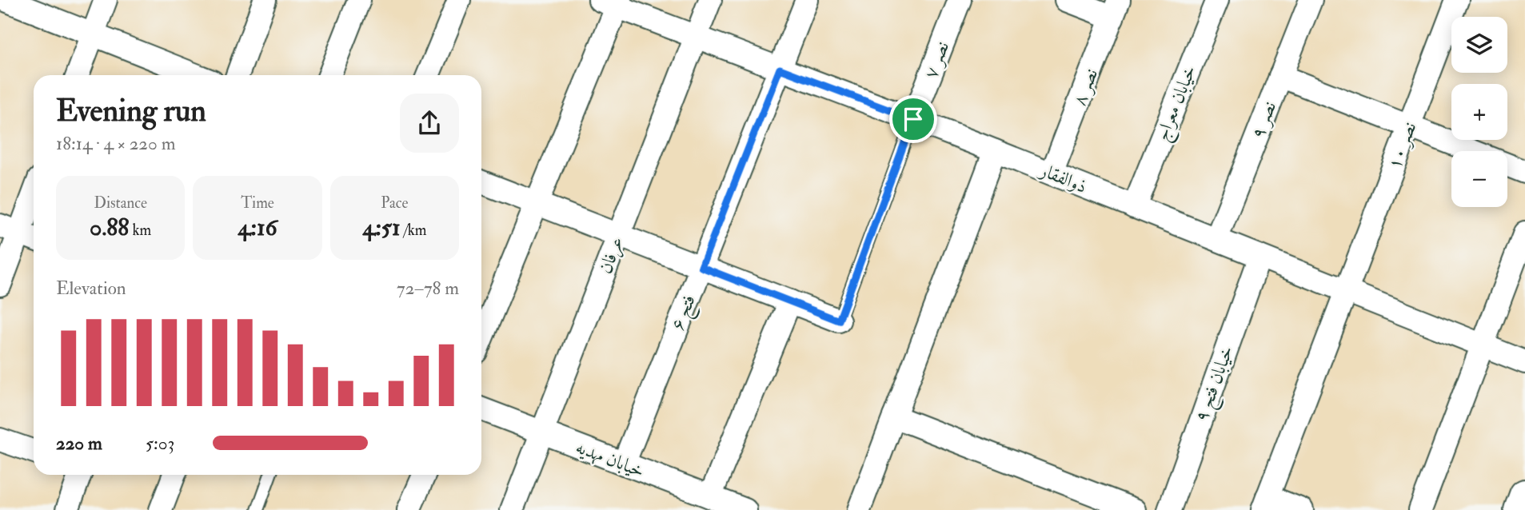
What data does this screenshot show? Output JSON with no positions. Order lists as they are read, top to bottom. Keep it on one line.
{"streets":{"street":["نصر ۷","نصر ۸","خیابان معراج","نصر ۹","نصر ۱۰","ذوالفقار","عرفان","فتح ۶","خیابان فتح ۹","خیابان مهدیه"]},"crossings":[["نصر ۷","ذوالفقار"],["نصر ۸","ذوالفقار"],["خیابان معراج","ذوالفقار"],["نصر ۹","ذوالفقار"],["نصر ۱۰","ذوالفقار"],["ذوالفقار","عرفان"],["ذوالفقار","فتح ۶"],["ذوالفقار","خیابان فتح ۹"],["عرفان","خیابان مهدیه"],["فتح ۶","خیابان مهدیه"]],"page":{"map_buttons":["+","−"],"heading":["Evening run","18:14 · 4 × 220 m"],"stats":[["Distance","0.88 km"],["Time","4:16"],["Pace","4:51 /km"]],"chart":["Elevation","72–78 m"],"list":[{"name":"220 m","note":"5:03"}]}}
